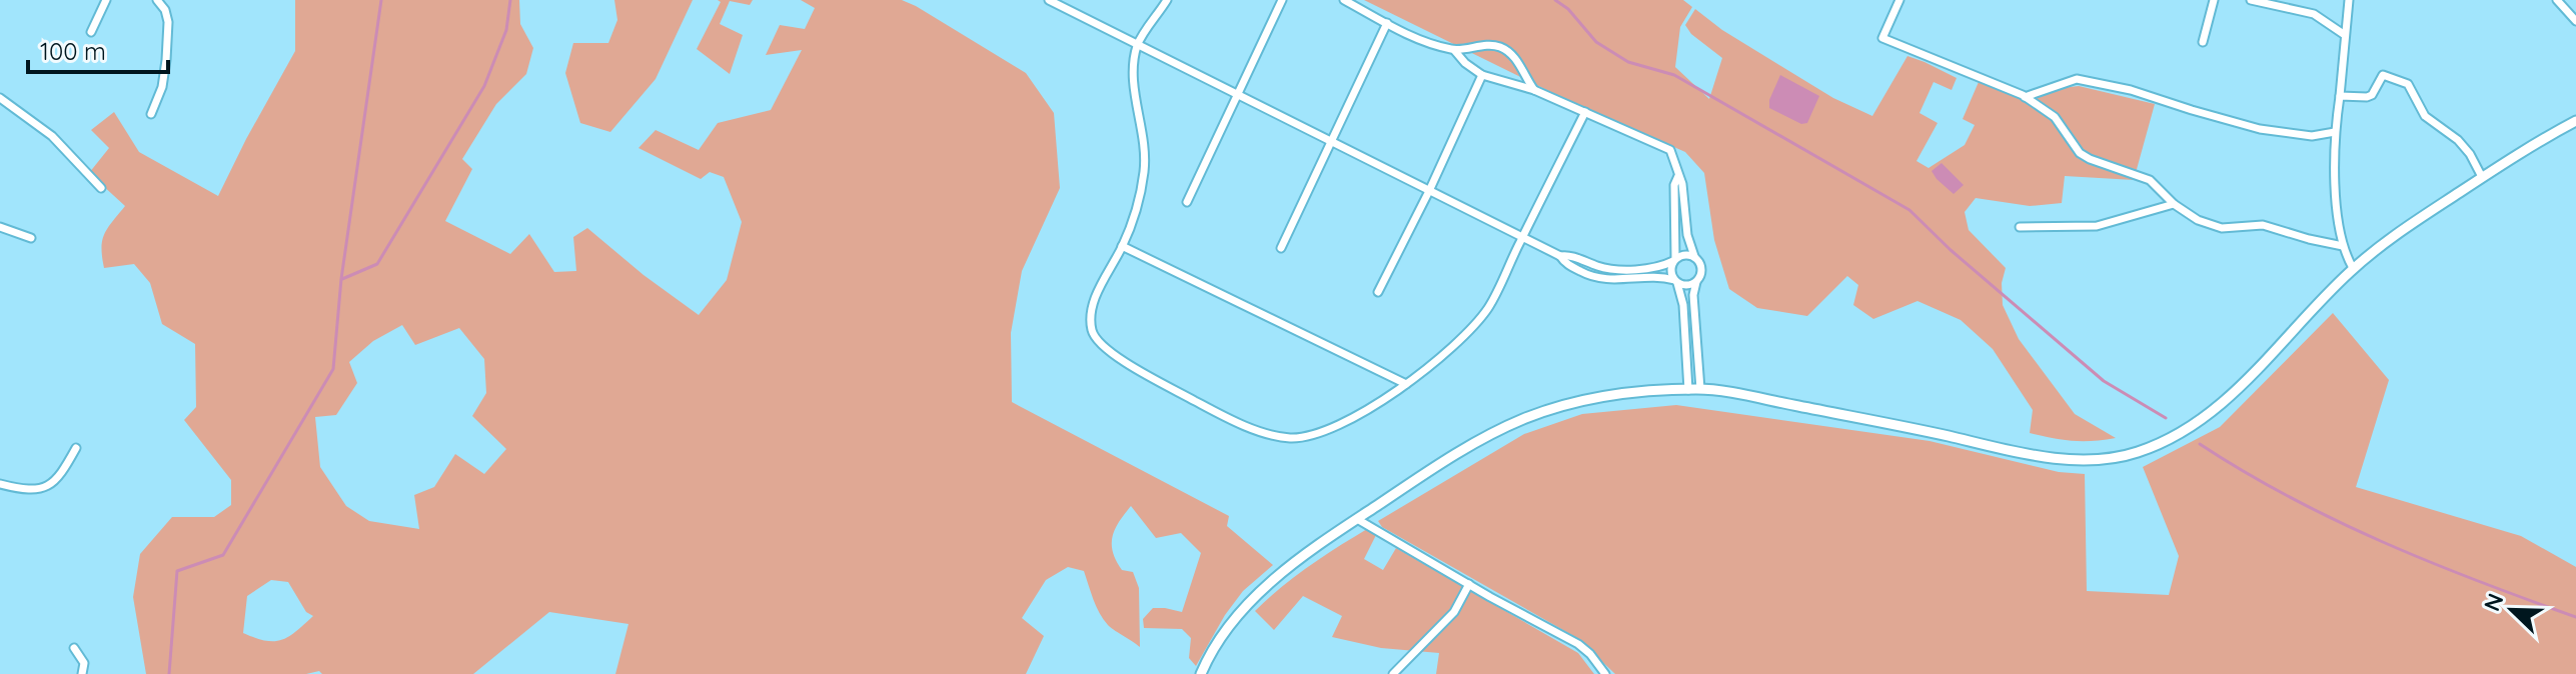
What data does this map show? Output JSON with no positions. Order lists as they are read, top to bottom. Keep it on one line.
{"scale_bar":"100 m","north":"top left"}
